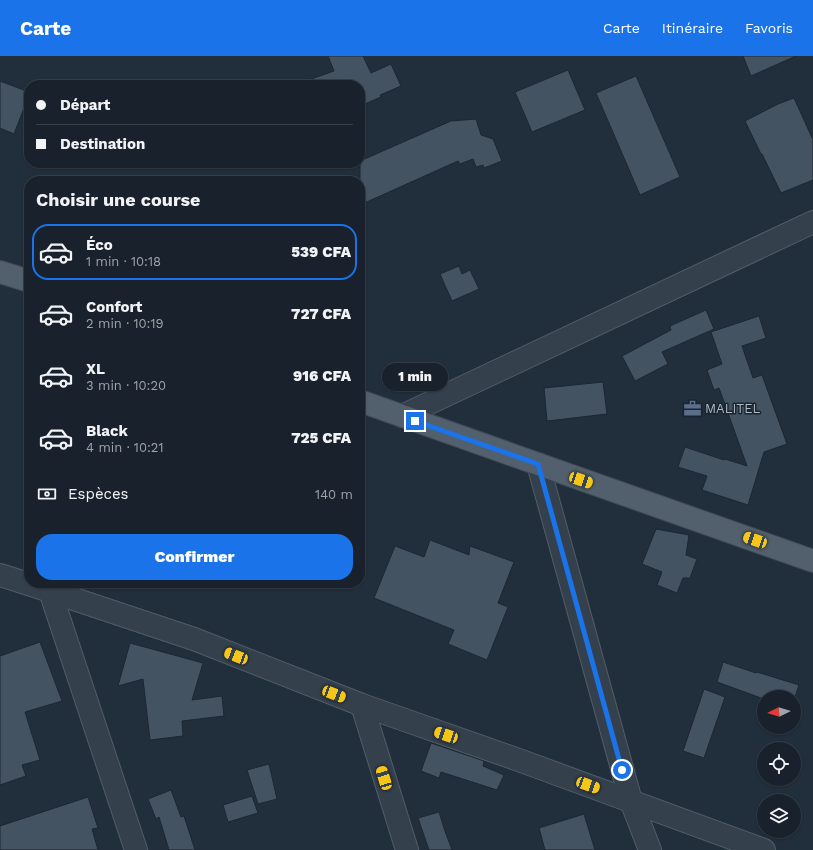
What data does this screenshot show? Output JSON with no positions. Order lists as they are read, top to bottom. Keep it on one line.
{"places":{"office":["MALITEL"]},"north":"left","page":{"header":"Carte","nav":["Carte","Itinéraire","Favoris"],"banner":["Départ","Destination"],"heading":"Choisir une course","list":[{"name":"Éco","note":"1 min · 10:18","value":"539 CFA"},{"name":"Confort","note":"2 min · 10:19","value":"727 CFA"},{"name":"XL","note":"3 min · 10:20","value":"916 CFA"},{"name":"Black","note":"4 min · 10:21","value":"725 CFA"}],"bubble":"1 min","pay":["Espèces","140 m"],"buttons":"Confirmer"}}
